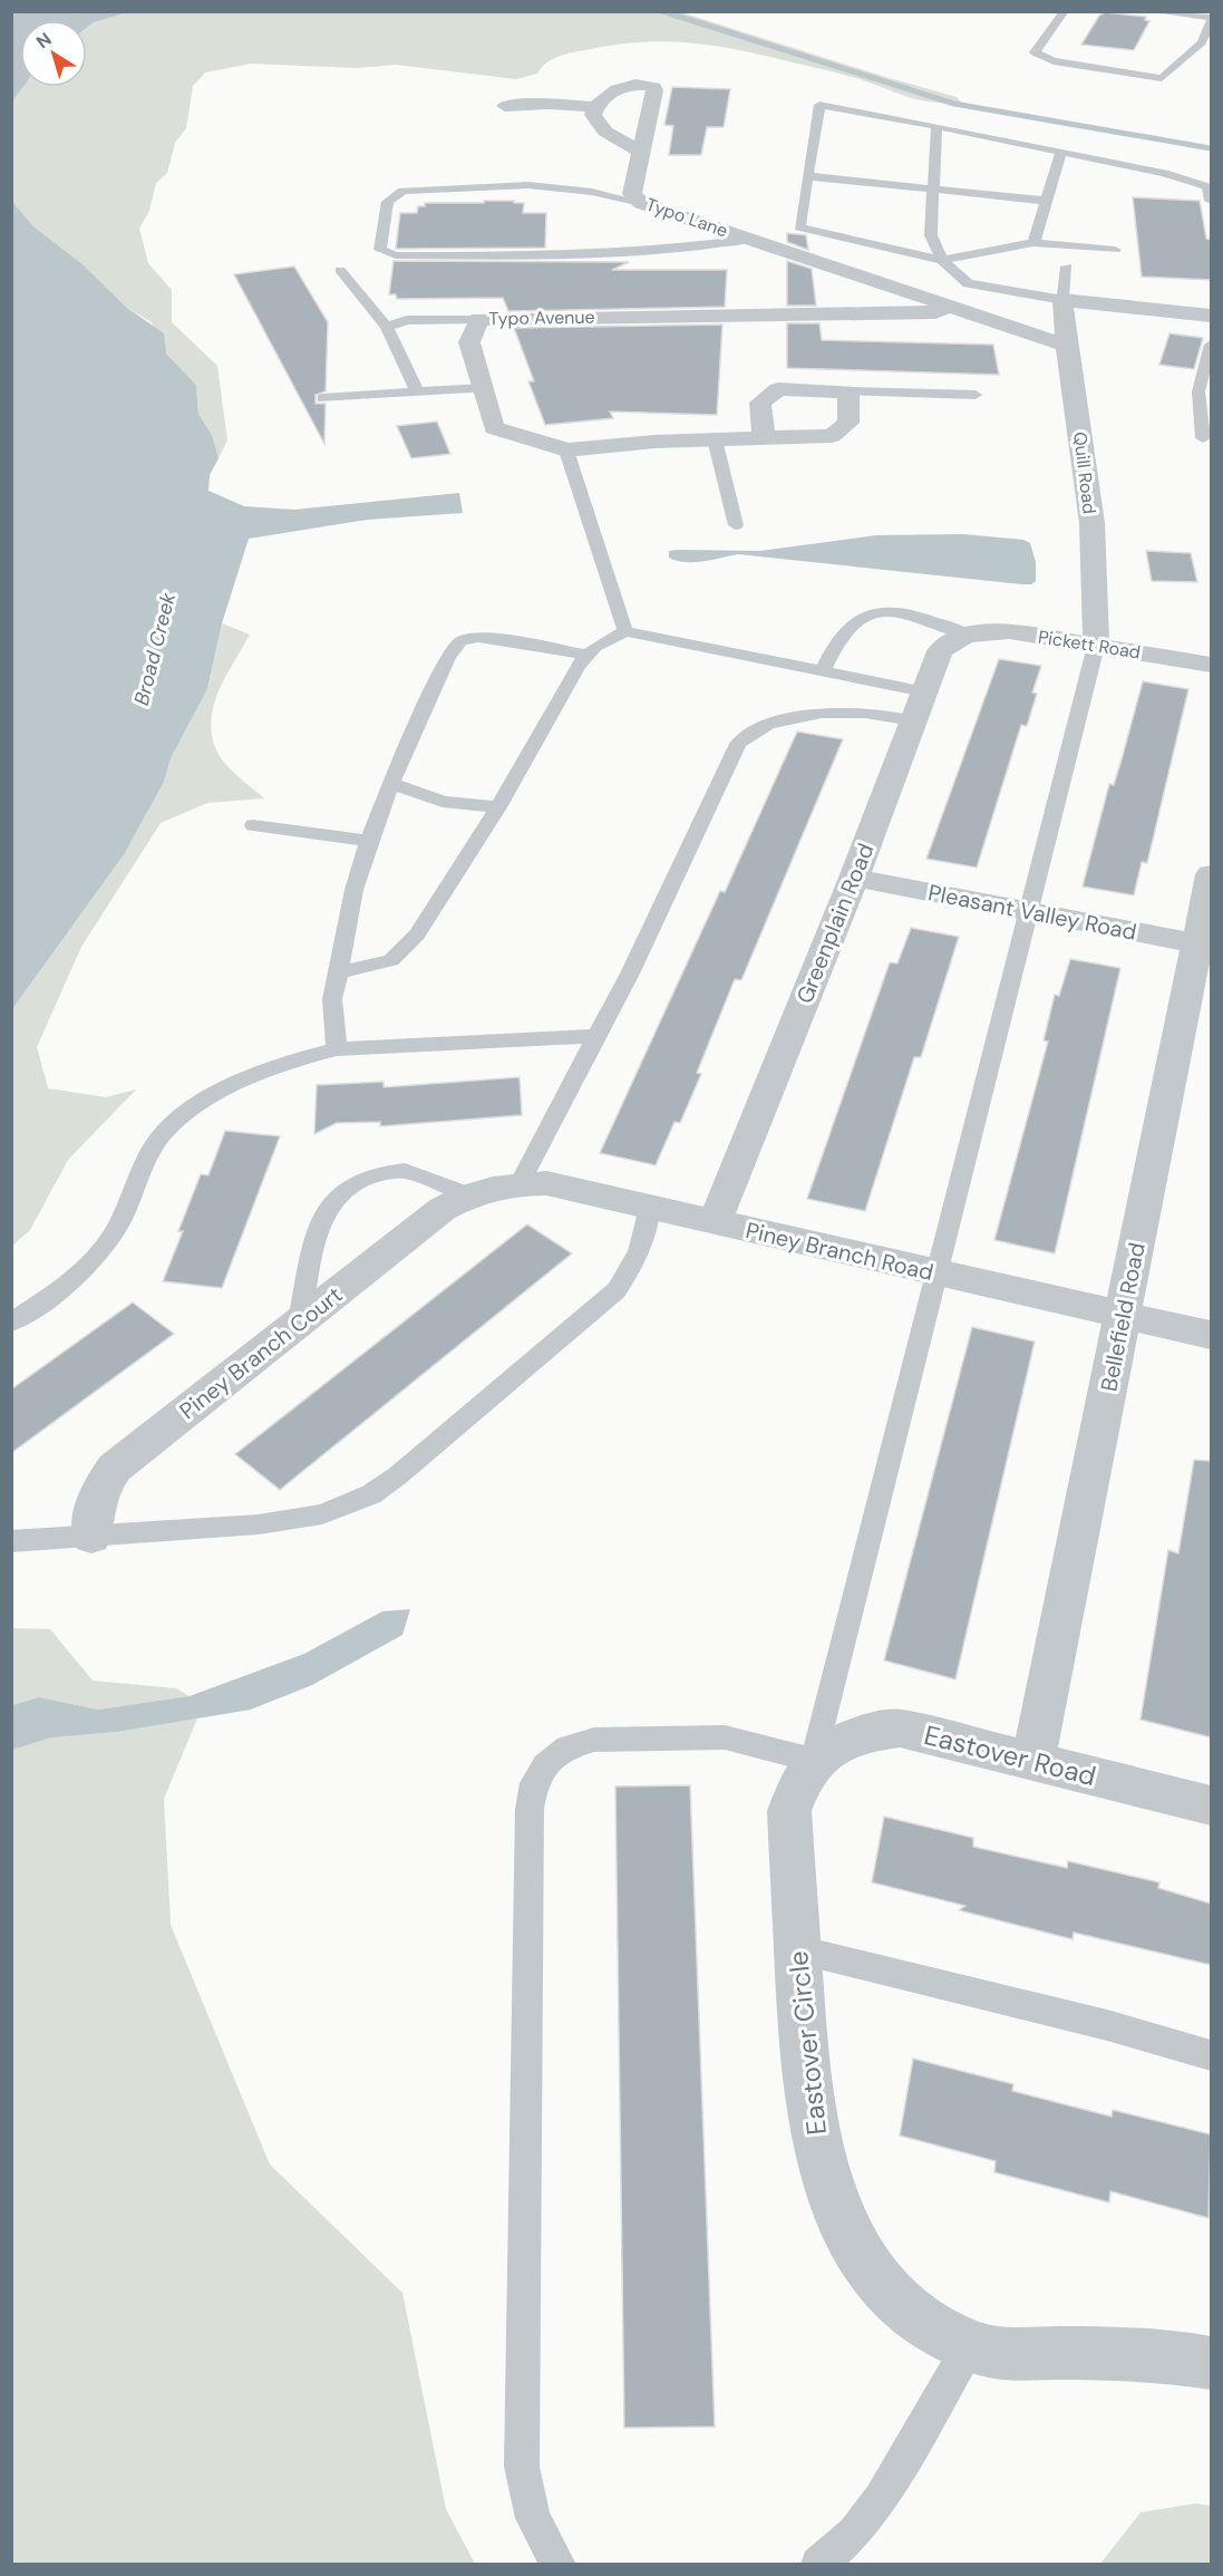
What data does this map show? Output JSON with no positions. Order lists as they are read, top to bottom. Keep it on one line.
{"streets":{"street":["Typo Lane","Typo Avenue","Quill Road","Pickett Road","Pleasant Valley Road","Greenplain Road","Piney Branch Road","Bellefield Road","Piney Branch Court","Eastover Road","Eastover Circle"]},"crossings":[["Quill Road","Pickett Road"],["Pickett Road","Greenplain Road"],["Pleasant Valley Road","Greenplain Road"],["Pleasant Valley Road","Bellefield Road"],["Greenplain Road","Piney Branch Road"],["Piney Branch Road","Bellefield Road"],["Piney Branch Road","Piney Branch Court"],["Bellefield Road","Eastover Road"],["Eastover Road","Eastover Circle"]],"water":["Broad Creek"],"north":"top left"}
